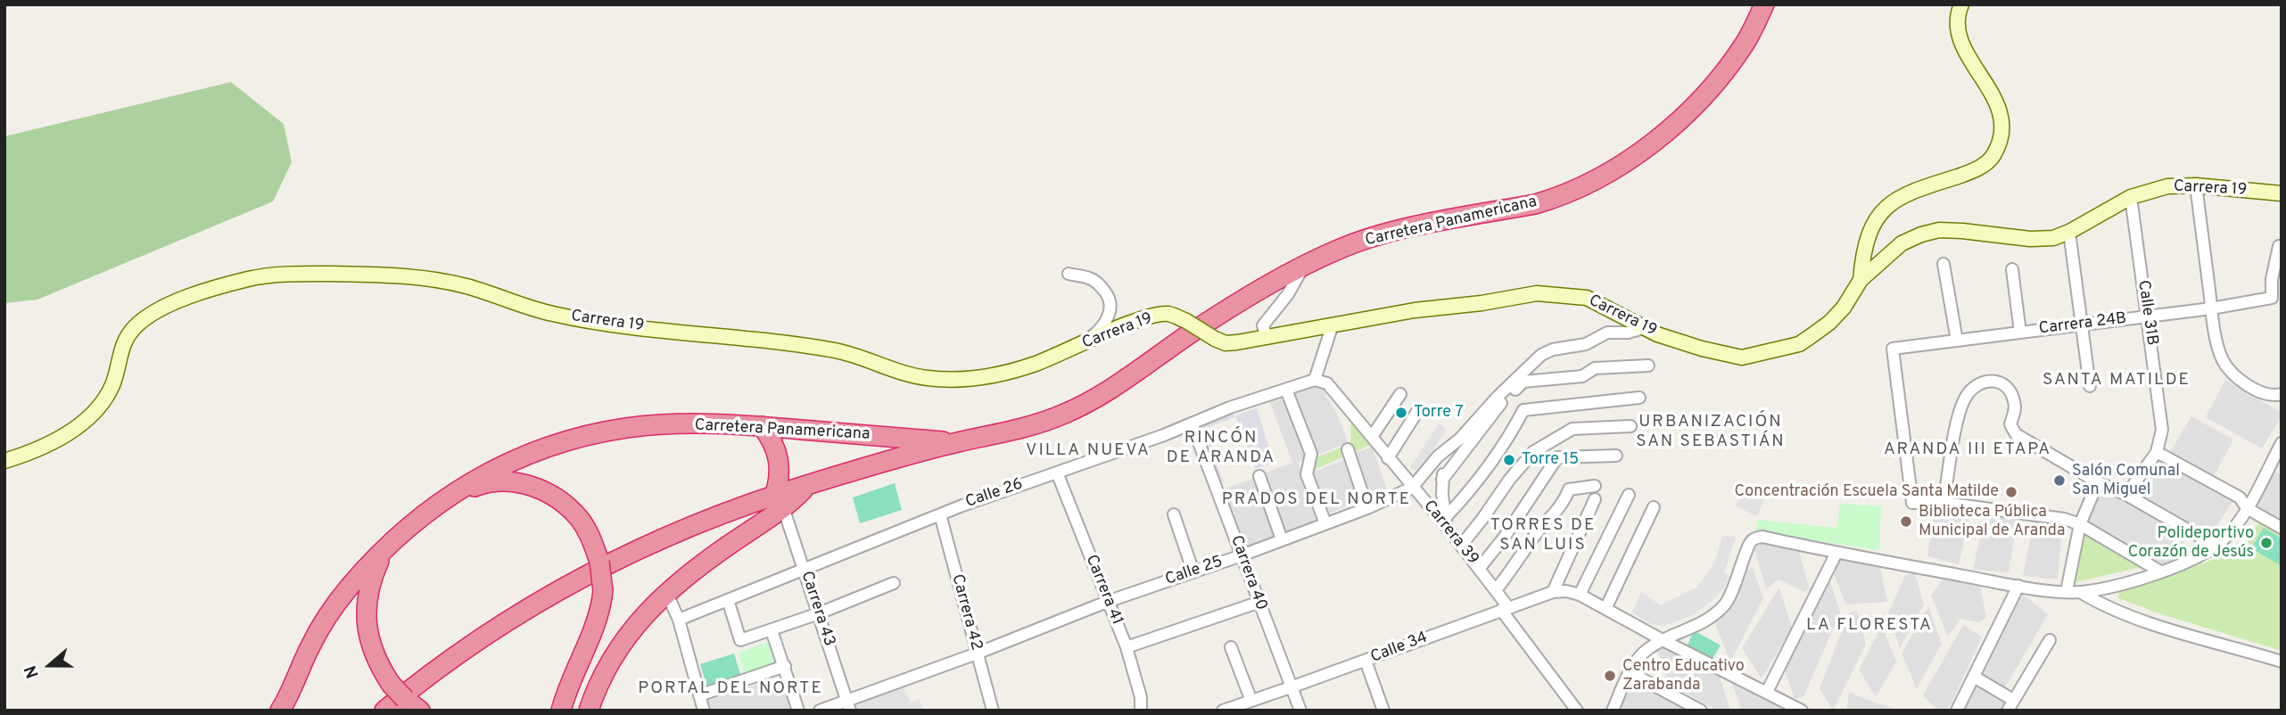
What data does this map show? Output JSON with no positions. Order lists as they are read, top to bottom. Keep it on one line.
{"streets":{"highway":["Carretera Panamericana"],"street":["Carrera 19","Calle 31B","Carrera 24B","Calle 26","Carrera 39","Calle 25","Carrera 40","Carrera 41","Carrera 43","Carrera 42","Calle 34"]},"crossings":[["Carrera 19","Calle 31B"],["Carretera Panamericana","Carrera 43"],["Calle 31B","Carrera 24B"],["Calle 26","Carrera 39"],["Calle 26","Carrera 40"],["Calle 26","Carrera 41"],["Calle 26","Carrera 43"],["Calle 26","Carrera 42"],["Carrera 39","Calle 25"],["Carrera 39","Calle 34"],["Calle 25","Carrera 40"],["Calle 25","Carrera 41"],["Calle 25","Carrera 43"],["Calle 25","Carrera 42"],["Carrera 40","Calle 34"]],"districts":["SANTA MATILDE","URBANIZACIÓN SAN SEBASTIÁN","RINCÓN DE ARANDA","ARANDA III ETAPA","VILLA NUEVA","PRADOS DEL NORTE","TORRES DE SAN LUIS","LA FLORESTA","PORTAL DEL NORTE"],"places":["Torre 7","Torre 15","Salón Comunal San Miguel","Concentración Escuela Santa Matilde","Biblioteca Pública Municipal de Aranda","Polideportivo Corazón de Jesús","Centro Educativo Zarabanda"],"north":"left"}
